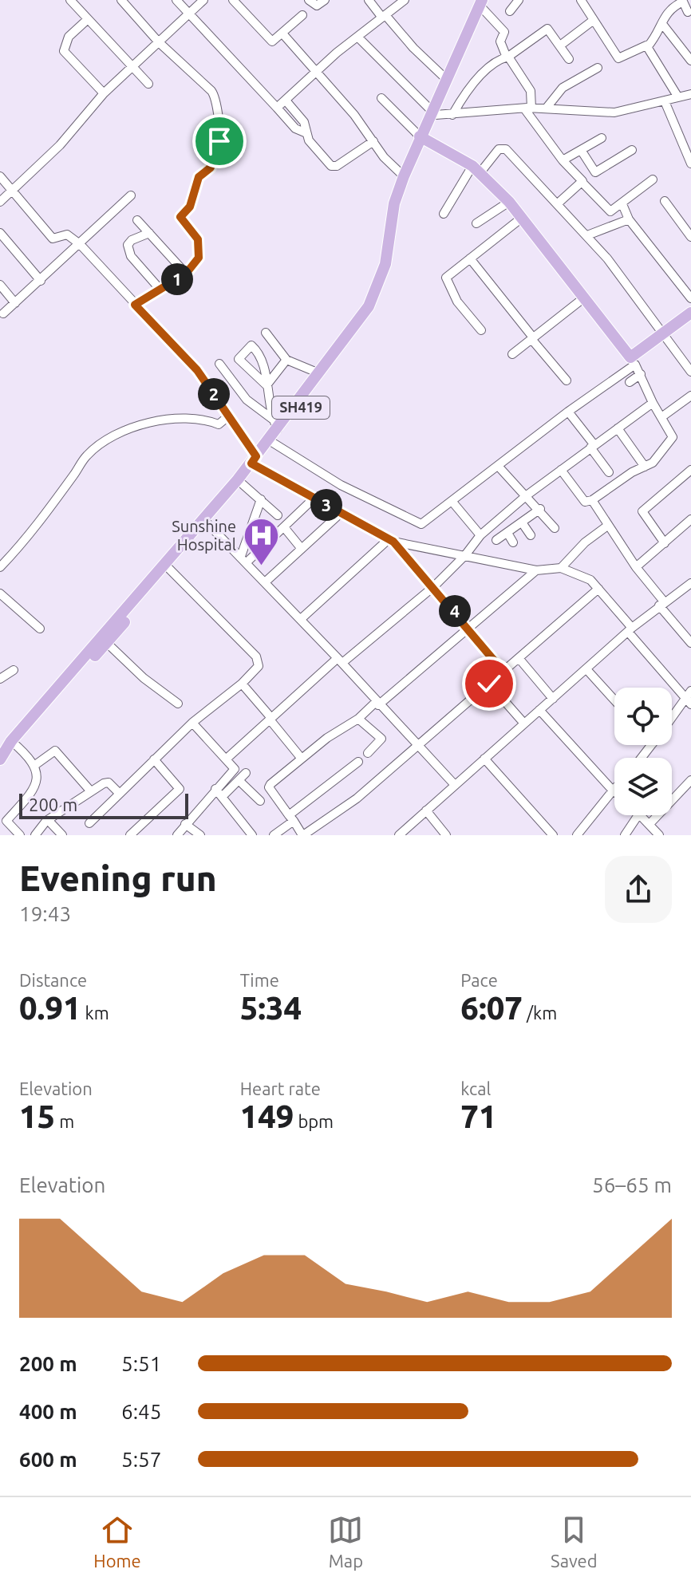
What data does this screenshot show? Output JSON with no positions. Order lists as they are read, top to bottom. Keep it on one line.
{"streets":{"main road":["SH419"]},"places":{"hospital":["Sunshine Hospital"]},"scale_bar":"200 m","page":{"pins":["1","2","3","4"],"scale":"200 m","heading":["Evening run","19:43"],"stats":[["Distance","0.91 km"],["Time","5:34"],["Pace","6:07 /km"],["Elevation","15 m"],["Heart rate","149 bpm"],["kcal","71"]],"chart":["Elevation","56–65 m"],"list":[{"name":"200 m","note":"5:51"},{"name":"400 m","note":"6:45"},{"name":"600 m","note":"5:57"}],"tabs":["Home","Map","Saved"]}}
